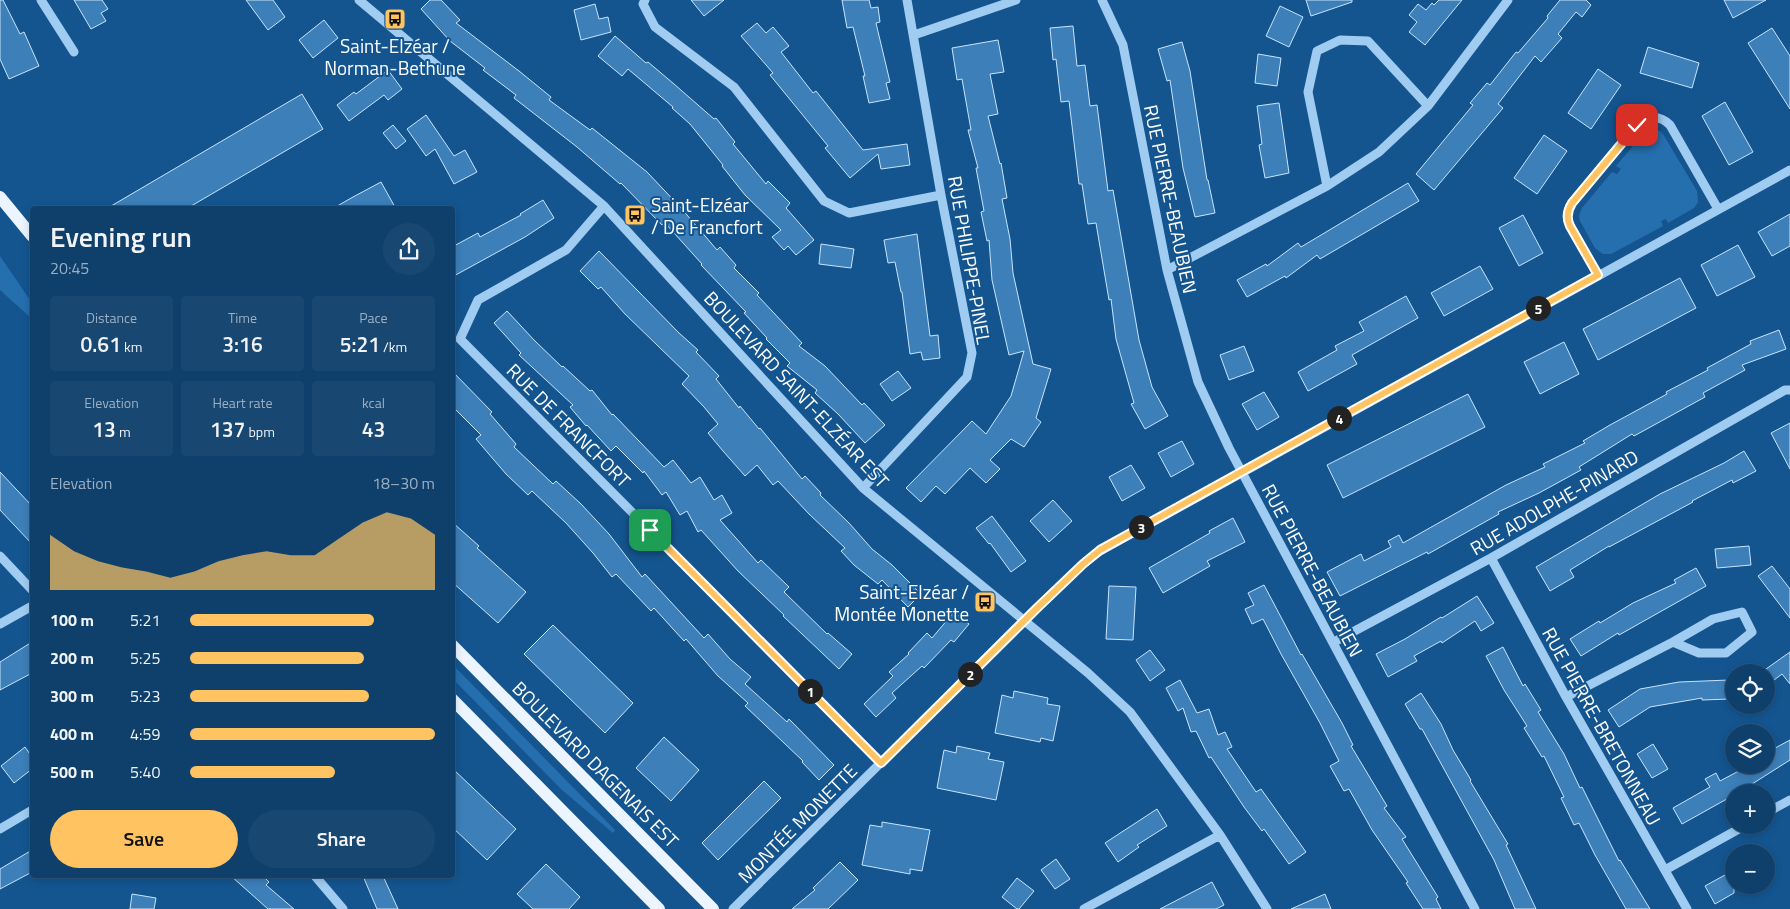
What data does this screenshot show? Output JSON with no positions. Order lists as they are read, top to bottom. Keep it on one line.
{"streets":{"main road":["BOULEVARD DAGENAIS EST"],"street":["RUE PIERRE-BEAUBIEN","RUE PHILIPPE-PINEL","BOULEVARD SAINT-ELZÉAR EST","RUE DE FRANCFORT","RUE ADOLPHE-PINARD","RUE PIERRE-BRETONNEAU","MONTÉE MONETTE"]},"crossings":[["RUE PIERRE-BEAUBIEN","RUE ADOLPHE-PINARD"],["RUE PIERRE-BEAUBIEN","MONTÉE MONETTE"],["RUE PHILIPPE-PINEL","BOULEVARD SAINT-ELZÉAR EST"],["BOULEVARD SAINT-ELZÉAR EST","RUE DE FRANCFORT"],["BOULEVARD SAINT-ELZÉAR EST","MONTÉE MONETTE"],["RUE DE FRANCFORT","MONTÉE MONETTE"],["RUE ADOLPHE-PINARD","RUE PIERRE-BRETONNEAU"]],"places":{"bus stop":["Saint-Elzéar / Norman-Bethune","Saint-Elzéar / De Francfort","Saint-Elzéar / Montée Monette"]},"page":{"heading":["Evening run","20:45"],"stats":[["Distance","0.61 km"],["Time","3:16"],["Pace","5:21 /km"],["Elevation","13 m"],["Heart rate","137 bpm"],["kcal","43"]],"pins":["5","4","3","2","1"],"chart":["Elevation","18–30 m"],"list":[{"name":"100 m","note":"5:21"},{"name":"200 m","note":"5:25"},{"name":"300 m","note":"5:23"},{"name":"400 m","note":"4:59"},{"name":"500 m","note":"5:40"}],"map_buttons":["+","−"],"buttons":["Save","Share"]}}
